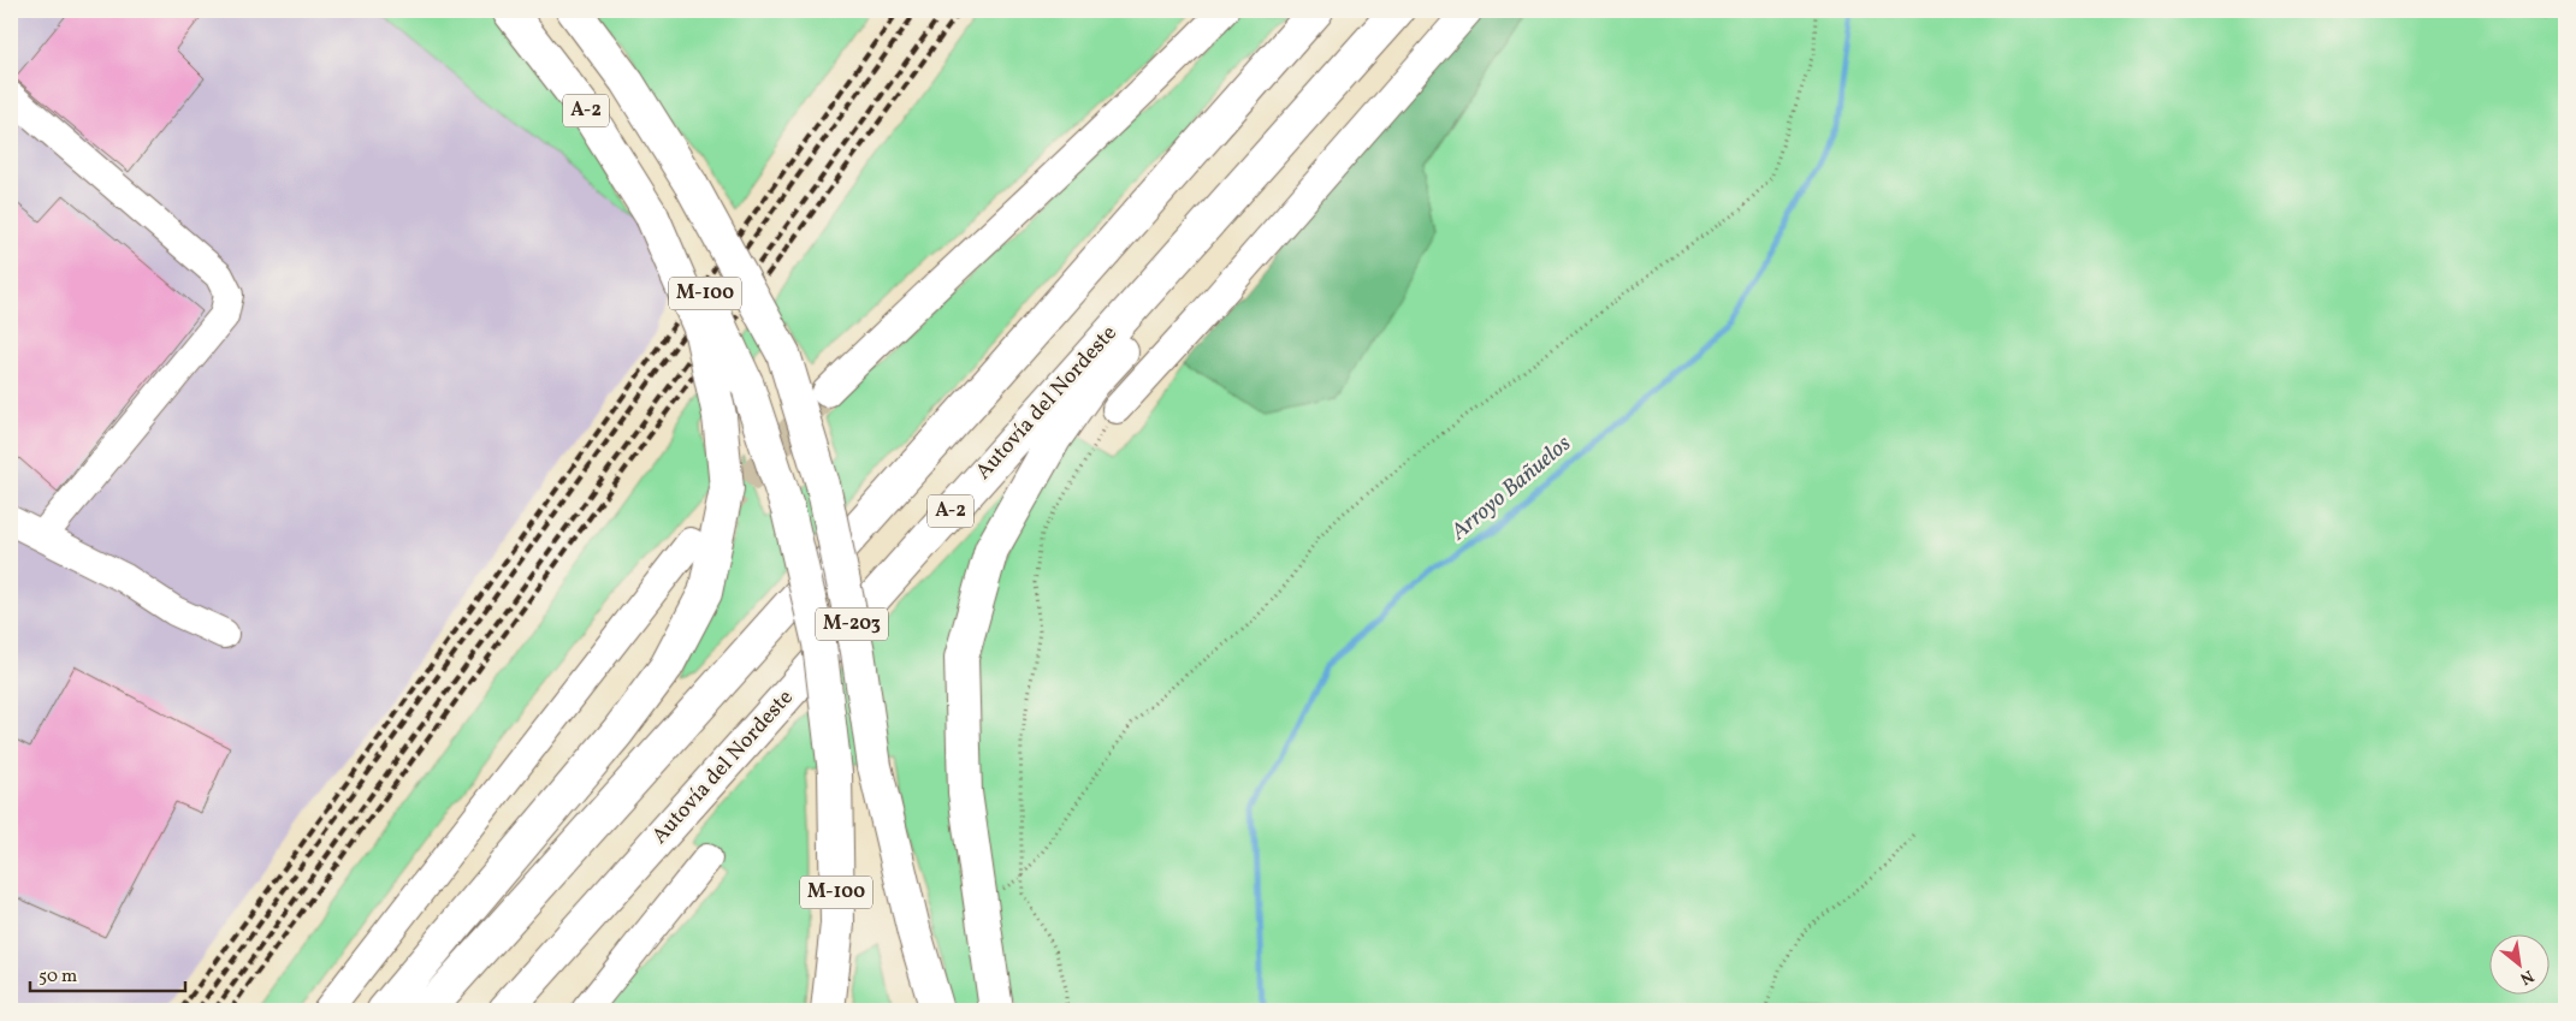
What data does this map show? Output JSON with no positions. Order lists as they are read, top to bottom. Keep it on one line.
{"streets":{"highway":["A-2","M-100","Autovía del Nordeste","M-203"]},"crossings":[["A-2","M-100"]],"water":["Arroyo Bañuelos"],"scale_bar":"50 m","north":"bottom right"}
